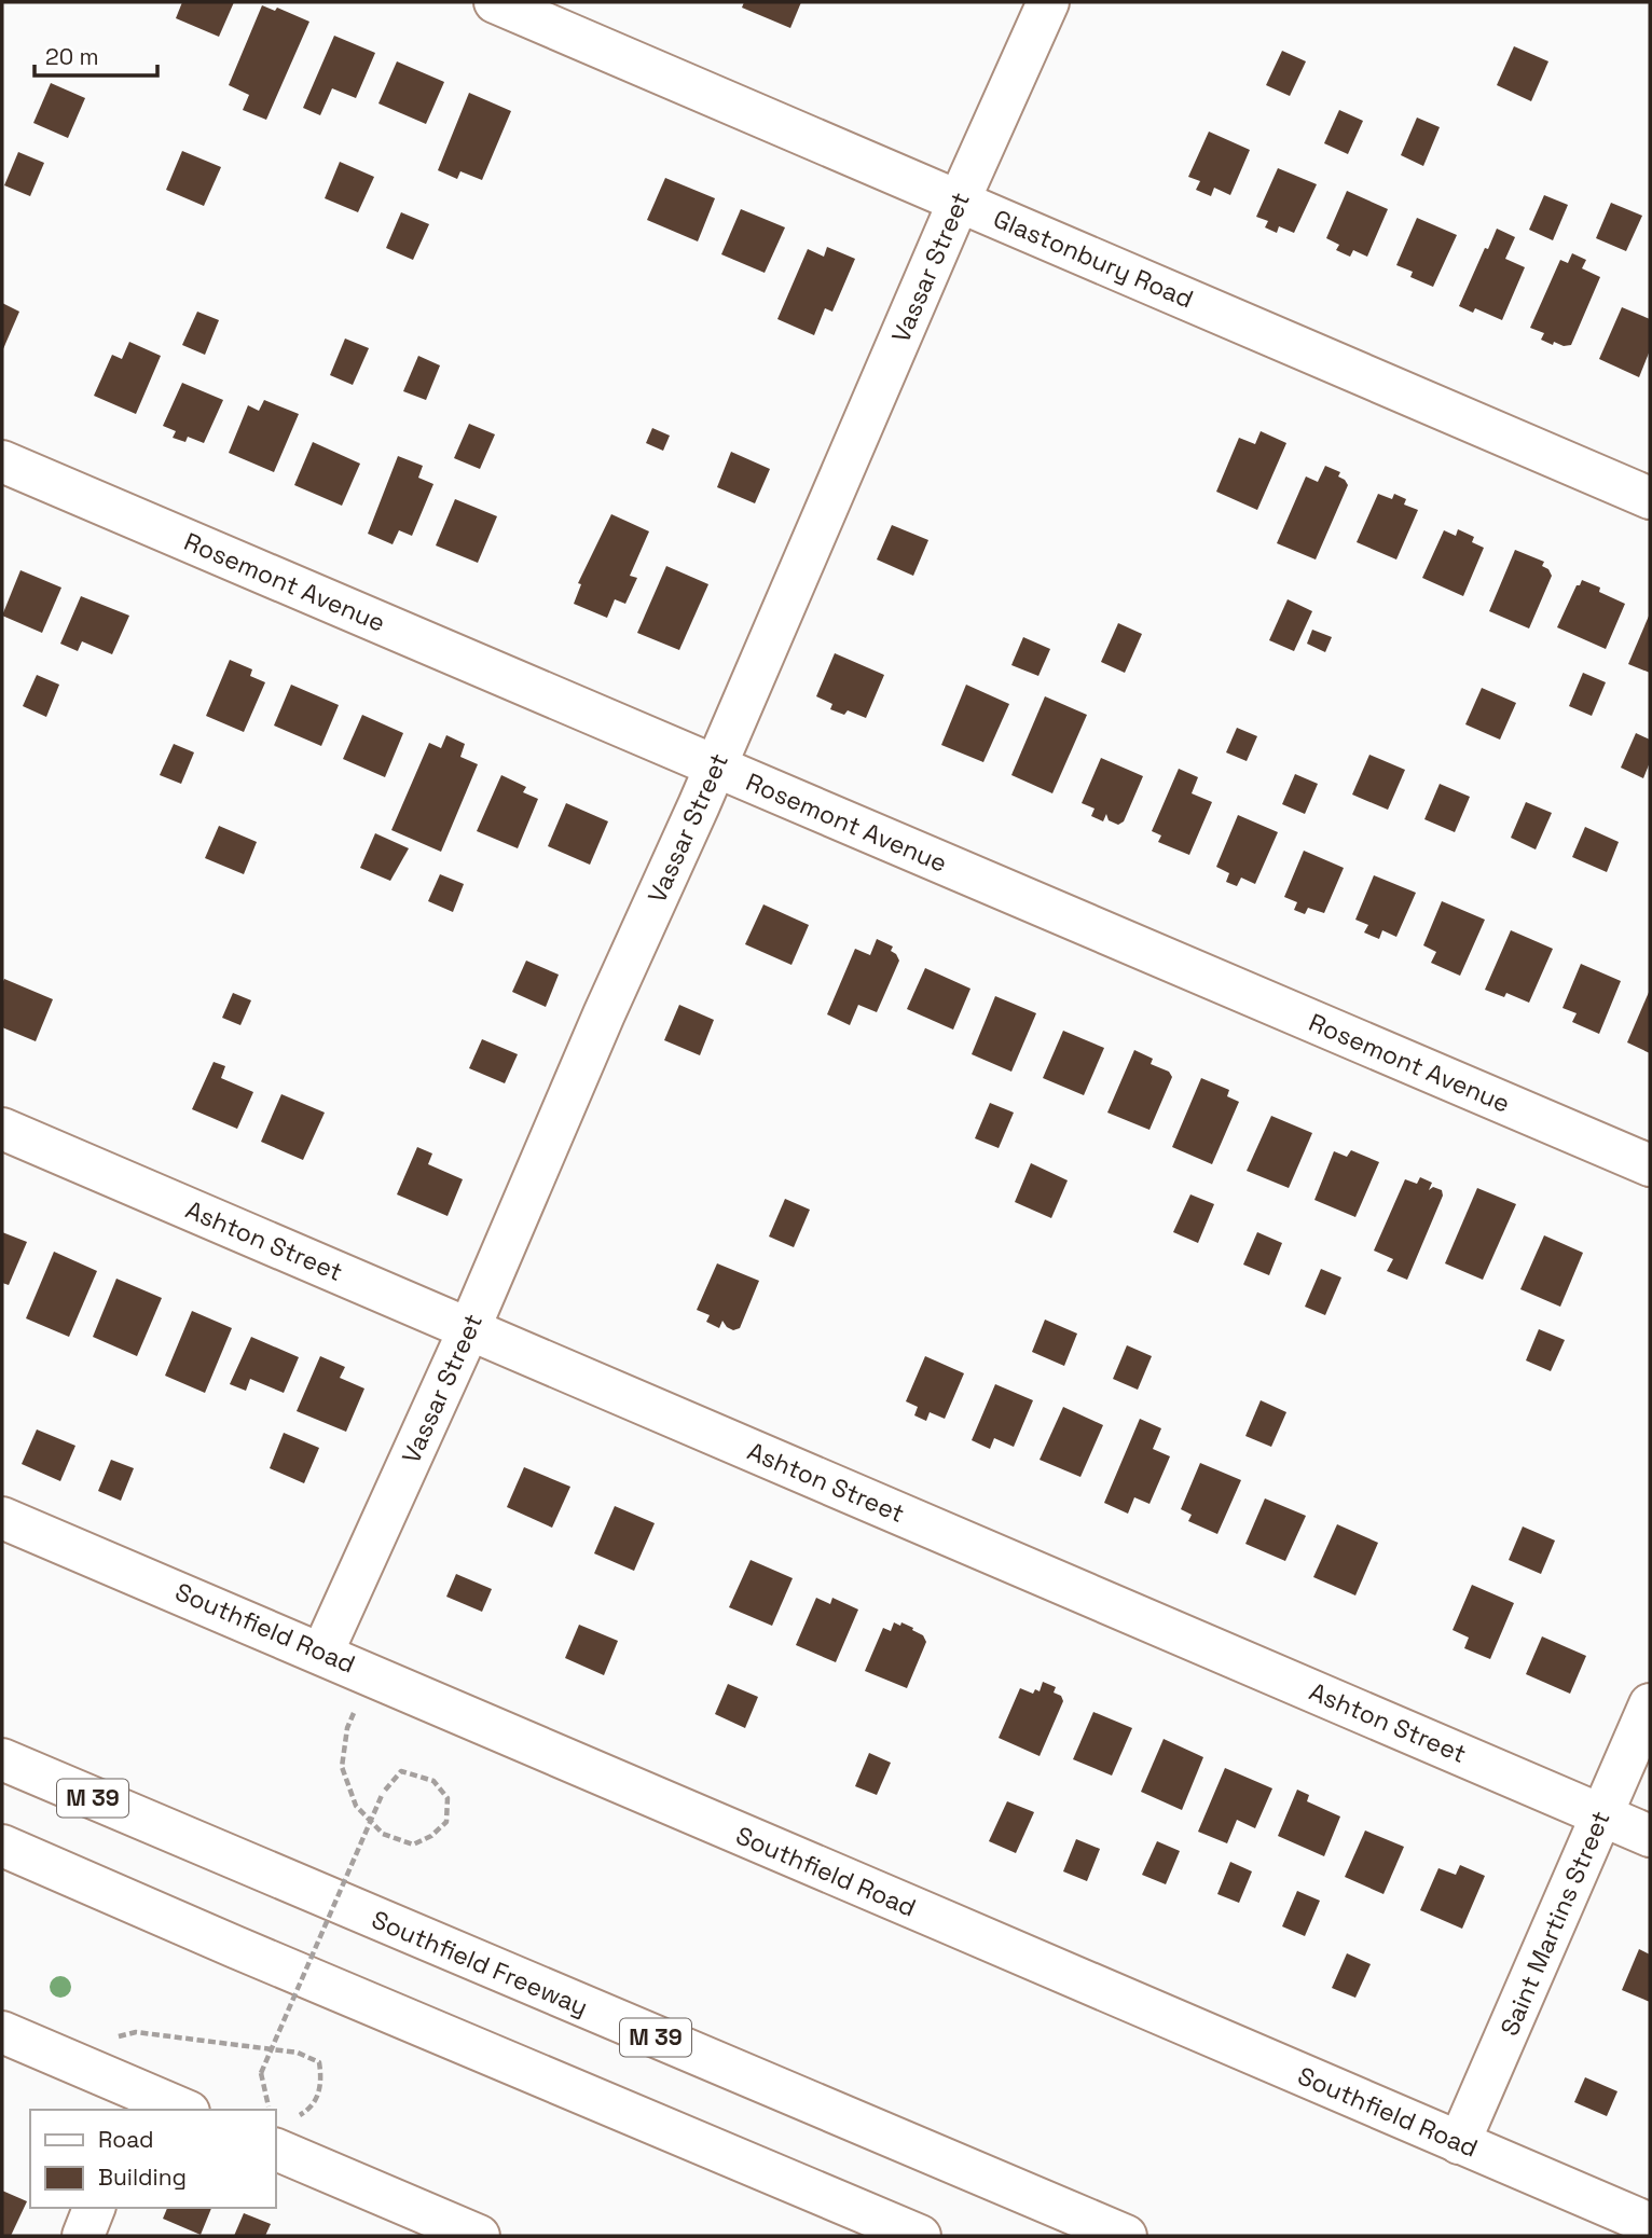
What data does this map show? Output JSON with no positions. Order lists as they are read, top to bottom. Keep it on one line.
{"streets":{"main road":["Glastonbury Road","Vassar Street","Rosemont Avenue","Ashton Street","Southfield Road","M 39","Saint Martins Street","Southfield Freeway"]},"crossings":[["Glastonbury Road","Vassar Street"],["Vassar Street","Rosemont Avenue"],["Vassar Street","Ashton Street"],["Vassar Street","Southfield Road"],["Ashton Street","Saint Martins Street"],["Southfield Road","Saint Martins Street"]],"legend":["Road","Building"],"scale_bar":"20 m"}
